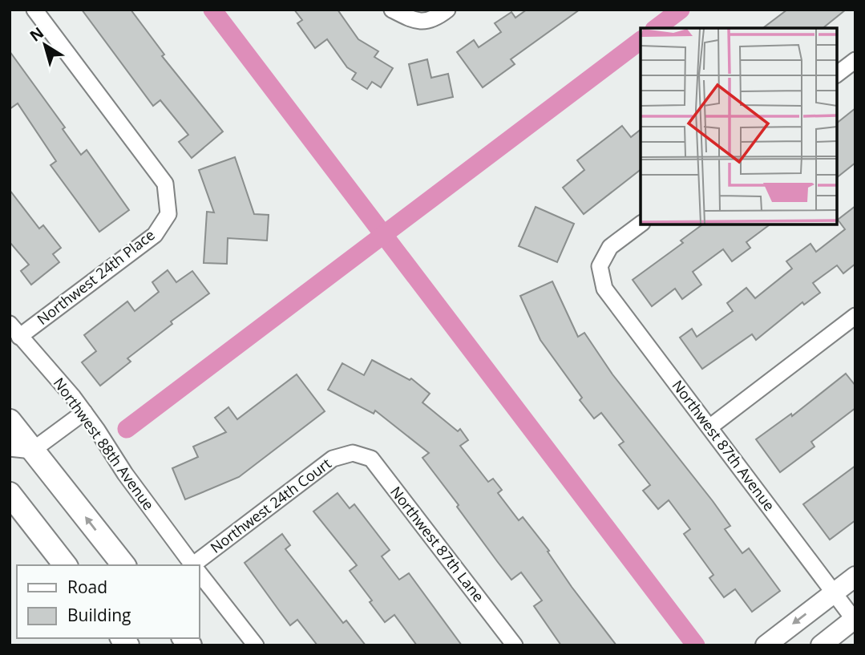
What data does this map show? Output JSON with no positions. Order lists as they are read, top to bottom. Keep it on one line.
{"streets":{"street":["Northwest 24th Place","Northwest 88th Avenue","Northwest 87th Avenue","Northwest 24th Court","Northwest 87th Lane"]},"crossings":[["Northwest 24th Place","Northwest 88th Avenue"],["Northwest 24th Court","Northwest 87th Lane"]],"legend":["Road","Building"],"north":"top left"}
